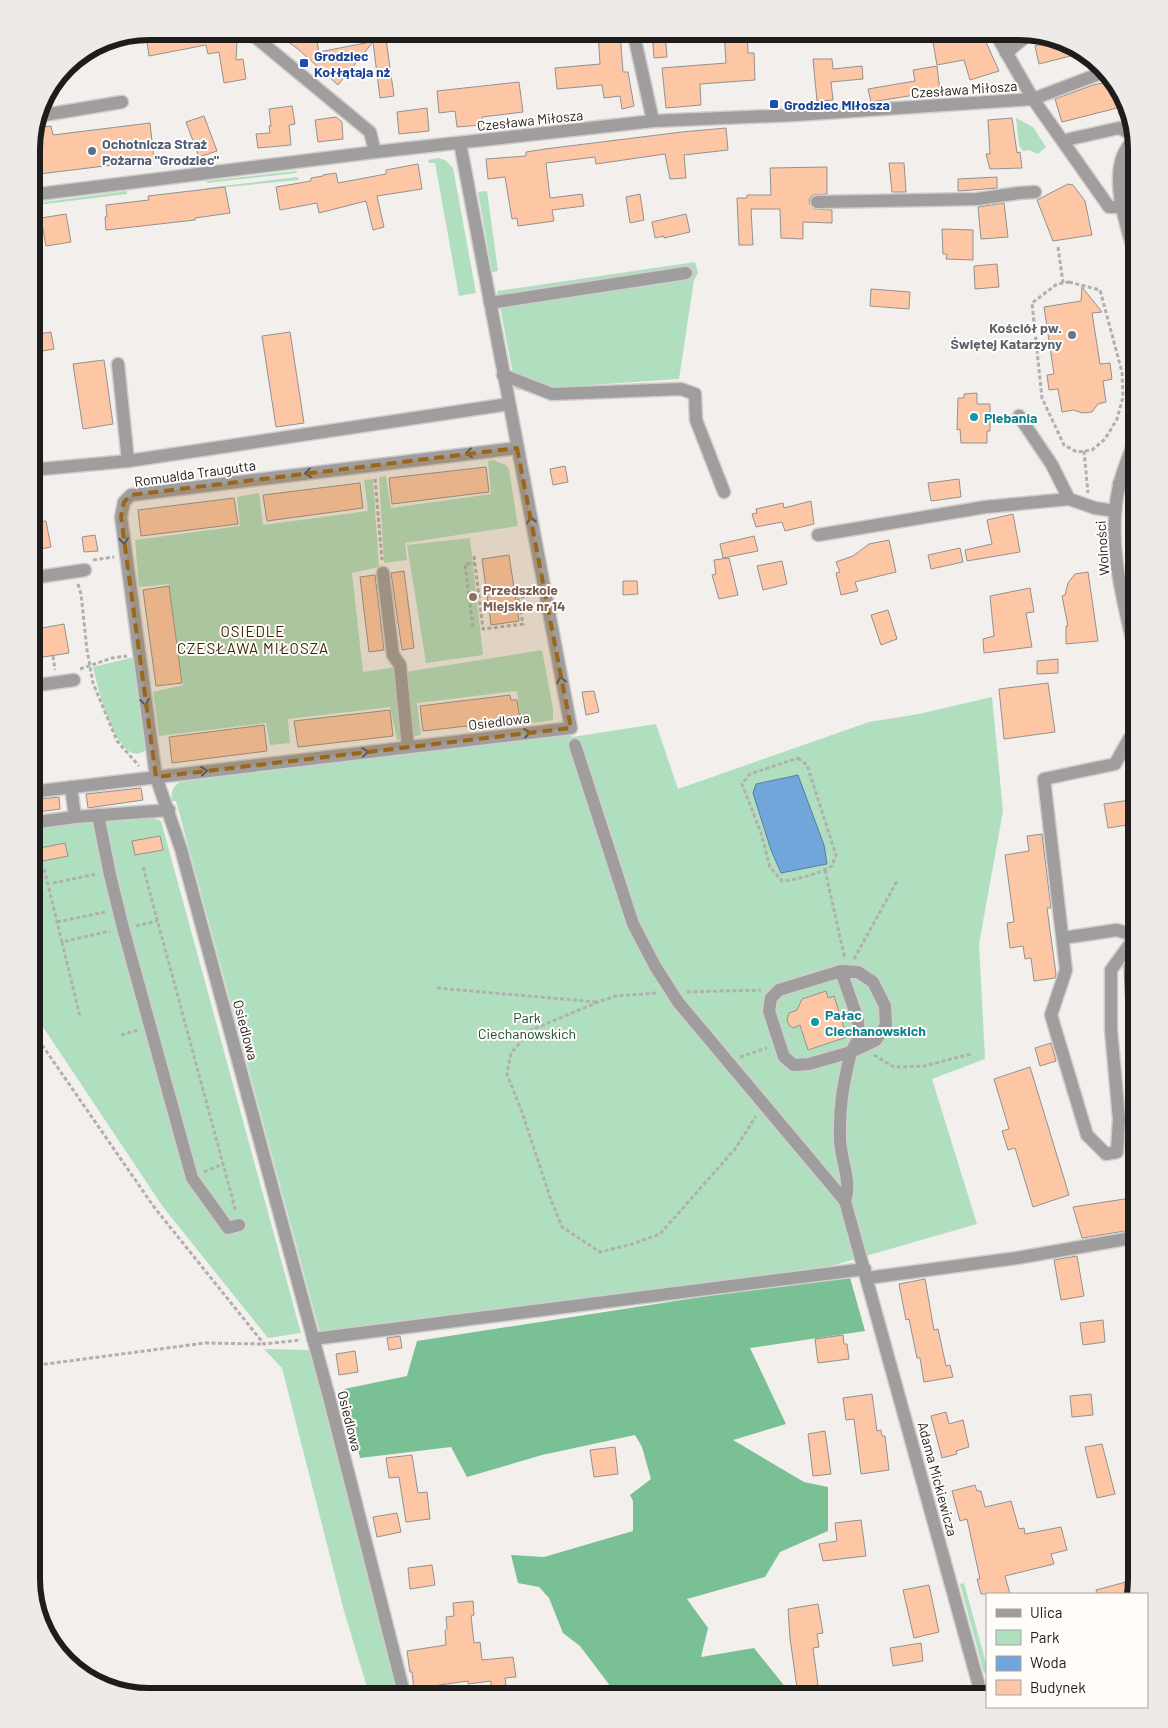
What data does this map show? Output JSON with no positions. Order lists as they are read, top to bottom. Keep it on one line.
{"streets":{"street":["Czesława Miłosza","Romualda Traugutta","Wolności","Osiedlowa","Adama Mickiewicza"]},"crossings":[["Romualda Traugutta","Osiedlowa"]],"districts":["OSIEDLE CZESŁAWA MIŁOSZA"],"parks":["Park Ciechanowskich"],"places":{"transit":["Grodziec Kołłątaja nż","Grodziec Miłosza"],"other":["Ochotnicza Straż Pożarna \"Grodziec\"","Kościół pw. Świętej Katarzyny","Plebania","Przedszkole Miejskie nr 14","Pałac Ciechanowskich"]},"legend":["Ulica","Park","Woda","Budynek"]}
